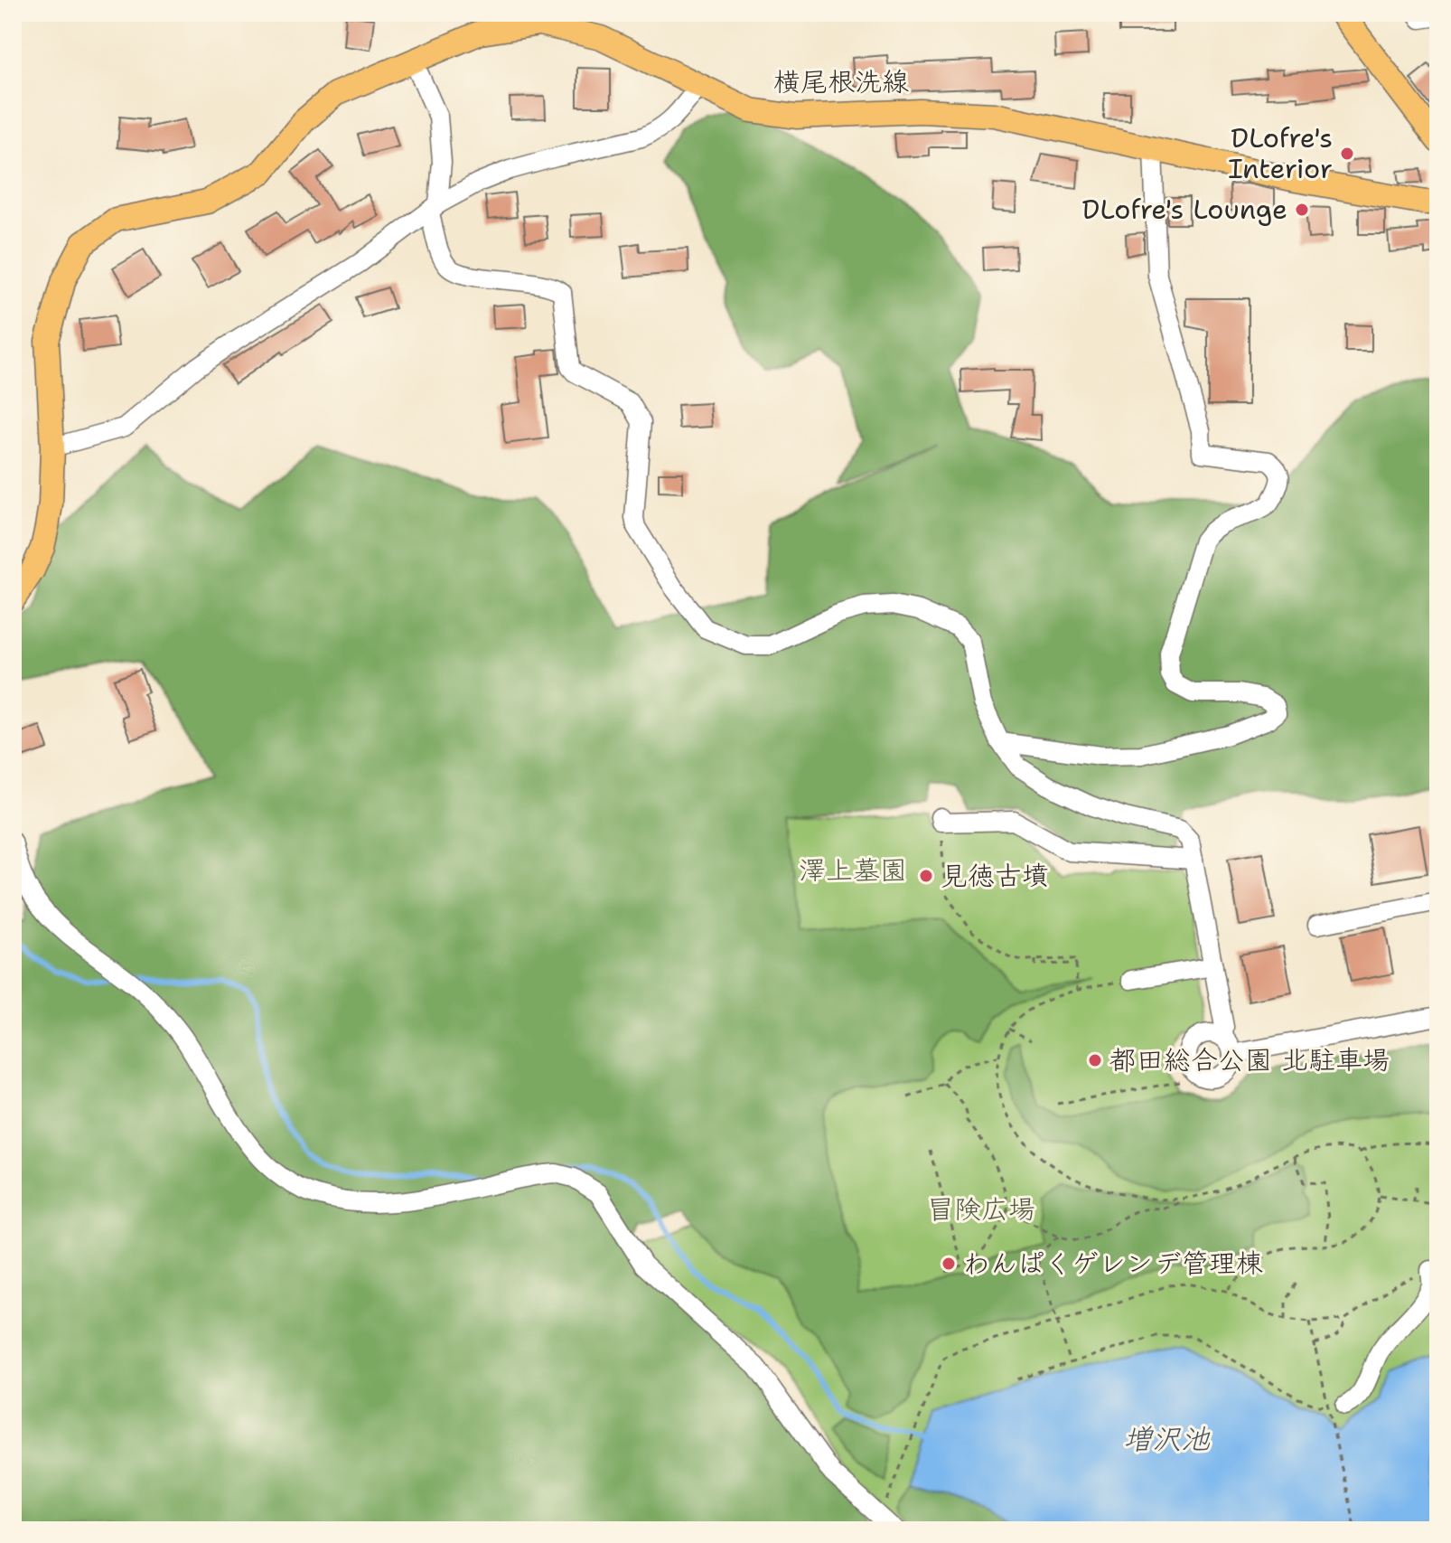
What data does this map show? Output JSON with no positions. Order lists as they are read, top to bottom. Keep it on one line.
{"streets":{"main road":["横尾根洗線"]},"water":["増沢池"],"parks":["澤上墓園","冒険広場"],"places":["DLofre's Interior","DLofre's Lounge","見徳古墳","都田総合公園 北駐車場","わんぱくゲレンデ管理棟"]}
